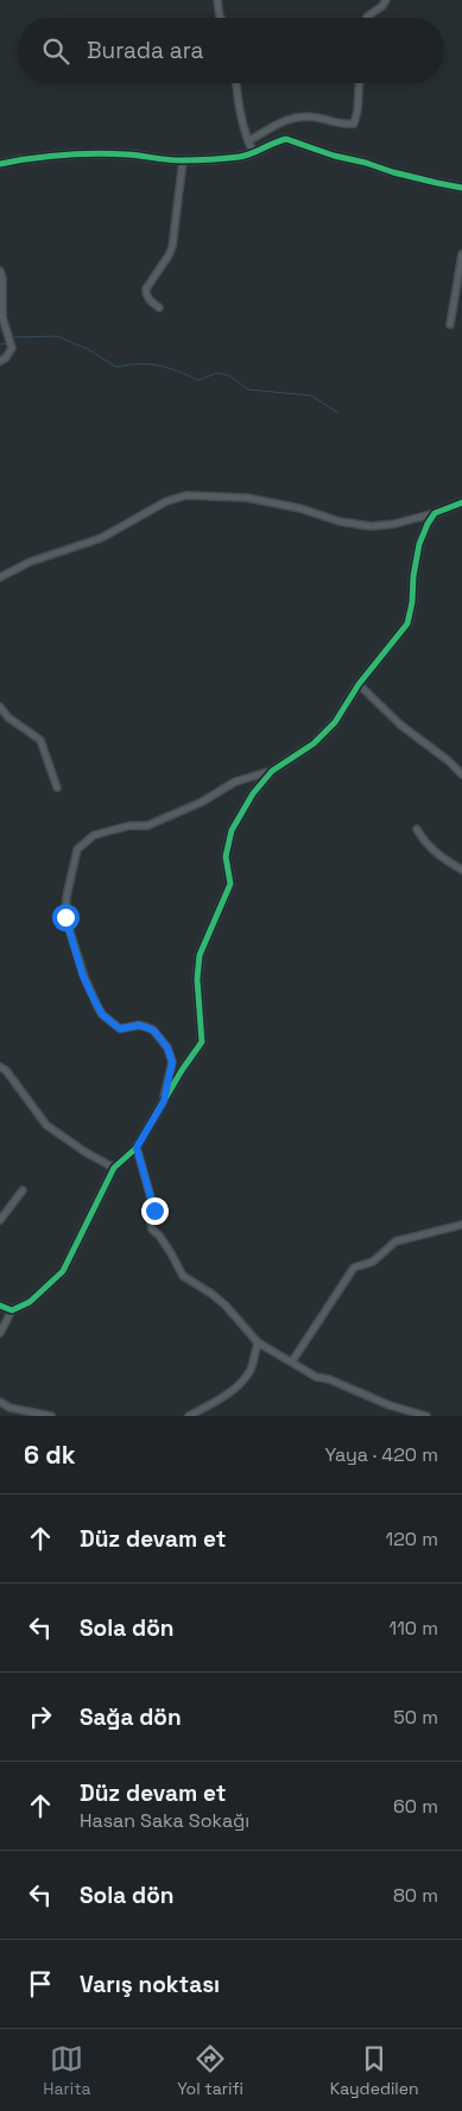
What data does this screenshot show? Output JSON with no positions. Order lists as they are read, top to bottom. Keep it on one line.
{"page":{"search":"Burada ara","heading":["6 dk","Yaya · 420 m"],"list":[["Düz devam et","120 m"],["Sola dön","110 m"],["Sağa dön","50 m"],["Düz devam et","Hasan Saka Sokağı","60 m"],["Sola dön","80 m"],"Varış noktası"],"nav":["Harita","Yol tarifi","Kaydedilen"]}}
